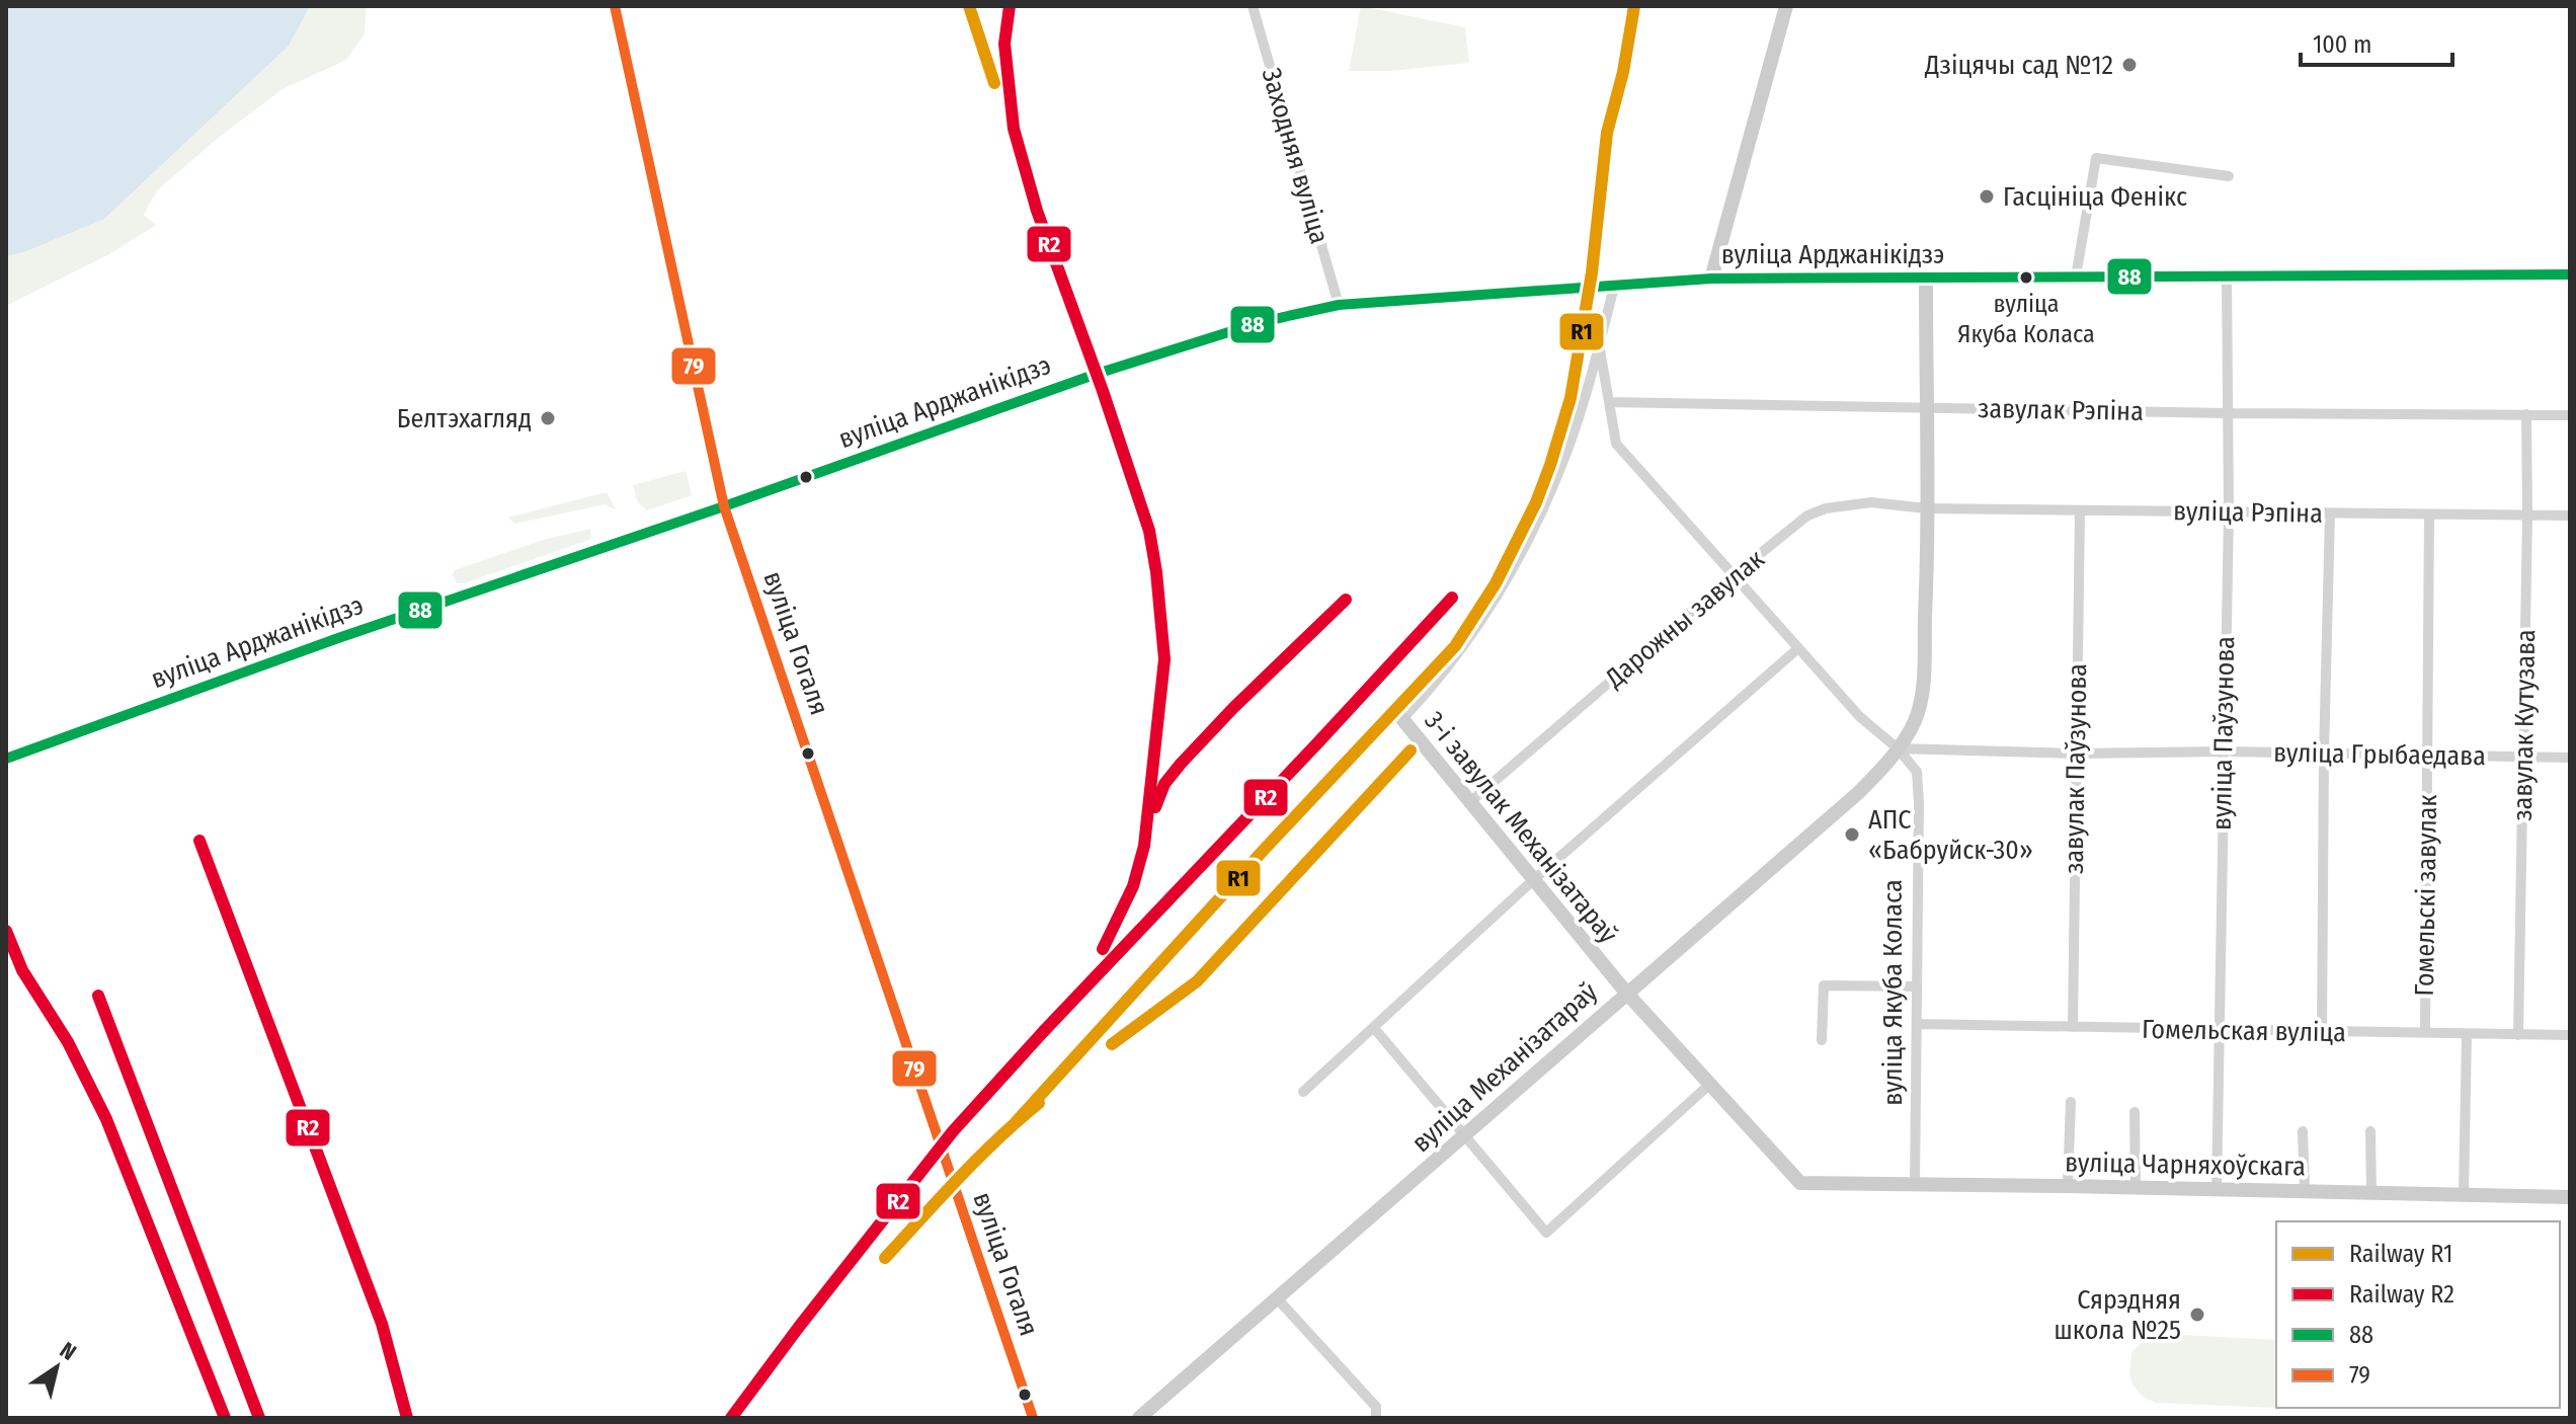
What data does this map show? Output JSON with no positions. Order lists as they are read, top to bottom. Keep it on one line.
{"streets":{"main road":["вуліца Арджанікідзэ","вуліца Гогаля","3-і завулак Механізатараў","вуліца Механізатараў","вуліца Чарняхоўскага"],"street":["Заходняя вуліца","завулак Рэпіна","вуліца Рэпіна","Дарожны завулак","завулак Кутузава","вуліца Паўзунова","вуліца Грыбаедава","завулак Паўзунова","Гомельскі завулак","вуліца Якуба Коласа","Гомельская вуліца"]},"crossings":[["Заходняя вуліца","вуліца Арджанікідзэ"],["вуліца Арджанікідзэ","вуліца Гогаля"],["вуліца Арджанікідзэ","вуліца Паўзунова"],["вуліца Арджанікідзэ","3-і завулак Механізатараў"],["завулак Рэпіна","завулак Кутузава"],["завулак Рэпіна","вуліца Паўзунова"],["завулак Рэпіна","вуліца Якуба Коласа"],["вуліца Рэпіна","Дарожны завулак"],["вуліца Рэпіна","завулак Кутузава"],["вуліца Рэпіна","вуліца Паўзунова"],["вуліца Рэпіна","завулак Паўзунова"],["вуліца Рэпіна","Гомельскі завулак"],["Дарожны завулак","3-і завулак Механізатараў"],["Дарожны завулак","вуліца Якуба Коласа"],["завулак Кутузава","вуліца Грыбаедава"],["завулак Кутузава","Гомельская вуліца"],["вуліца Паўзунова","вуліца Грыбаедава"],["вуліца Паўзунова","Гомельская вуліца"],["вуліца Паўзунова","вуліца Чарняхоўскага"],["вуліца Грыбаедава","завулак Паўзунова"],["вуліца Грыбаедава","Гомельскі завулак"],["вуліца Грыбаедава","вуліца Якуба Коласа"],["вуліца Грыбаедава","вуліца Механізатараў"],["завулак Паўзунова","Гомельская вуліца"],["3-і завулак Механізатараў","вуліца Механізатараў"],["3-і завулак Механізатараў","вуліца Чарняхоўскага"],["Гомельскі завулак","Гомельская вуліца"],["вуліца Якуба Коласа","Гомельская вуліца"],["вуліца Якуба Коласа","вуліца Механізатараў"],["вуліца Якуба Коласа","вуліца Чарняхоўскага"]],"places":["Дзіцячы сад №12","Гасцініца Фенікс","вуліца Якуба Коласа","Белтэхагляд","АПС «Бабруйск-30»","Сярэдняя школа №25"],"lines":["rail line R1","rail line R2","transit line 79","transit line 88"],"legend":["Railway R1","Railway R2","88","79"],"scale_bar":"100 m","north":"top right"}
